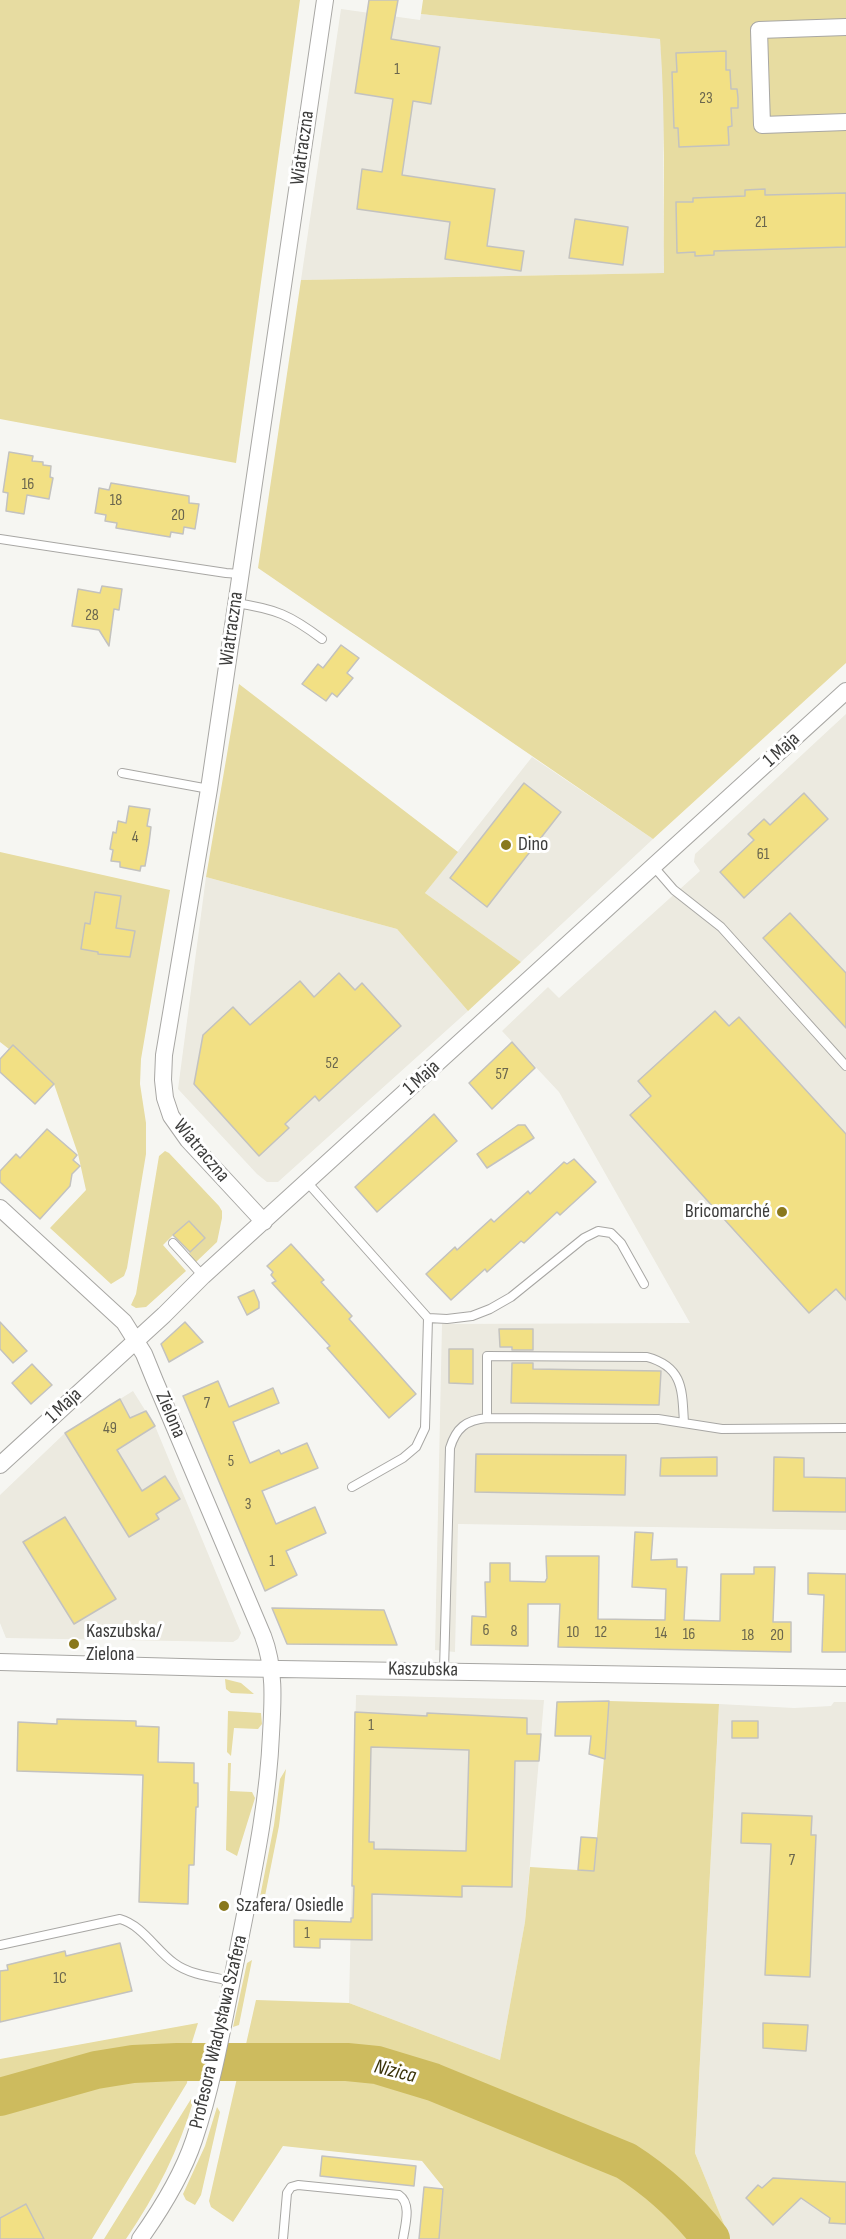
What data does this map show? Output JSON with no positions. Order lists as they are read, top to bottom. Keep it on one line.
{"streets":{"street":["Wiatraczna","1 Maja","Zielona","Kaszubska","Profesora Władysława Szafera"]},"crossings":[["Wiatraczna","1 Maja"],["1 Maja","Zielona"],["Zielona","Kaszubska"],["Zielona","Profesora Władysława Szafera"],["Kaszubska","Profesora Władysława Szafera"]],"water":["Nizica"],"places":["Dino","Bricomarché","Kaszubska/ Zielona","Szafera/ Osiedle"],"house_numbers":["1","23","21","16","18","20","28","4","61","52","57","7","49","5","3","1","6","8","10","12","14","16","18","20","1","7","1","1C"]}
